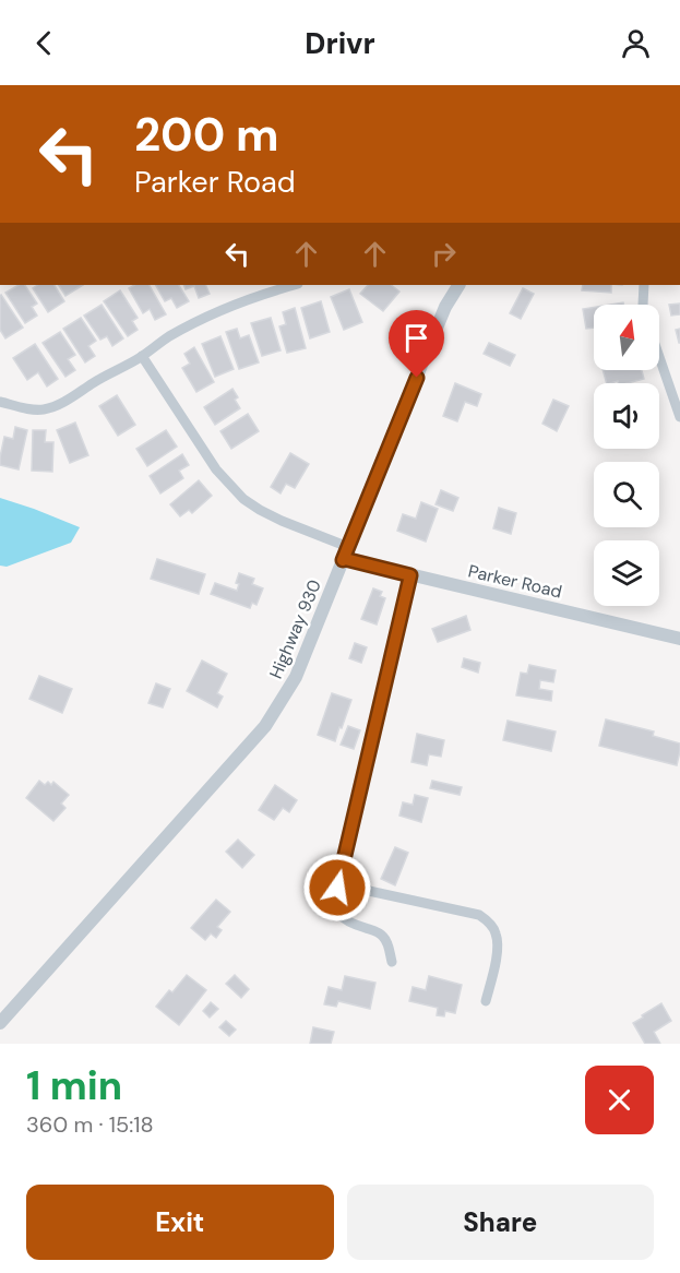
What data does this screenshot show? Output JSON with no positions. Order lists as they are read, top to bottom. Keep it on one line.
{"streets":{"street":["Parker Road","Highway 930"]},"crossings":[["Parker Road","Highway 930"]],"north":"top","page":{"header":"Drivr","turn":["200 m","Parker Road"],"heading":["1 min","360 m · 15:18"],"buttons":["Exit","Share"]}}
